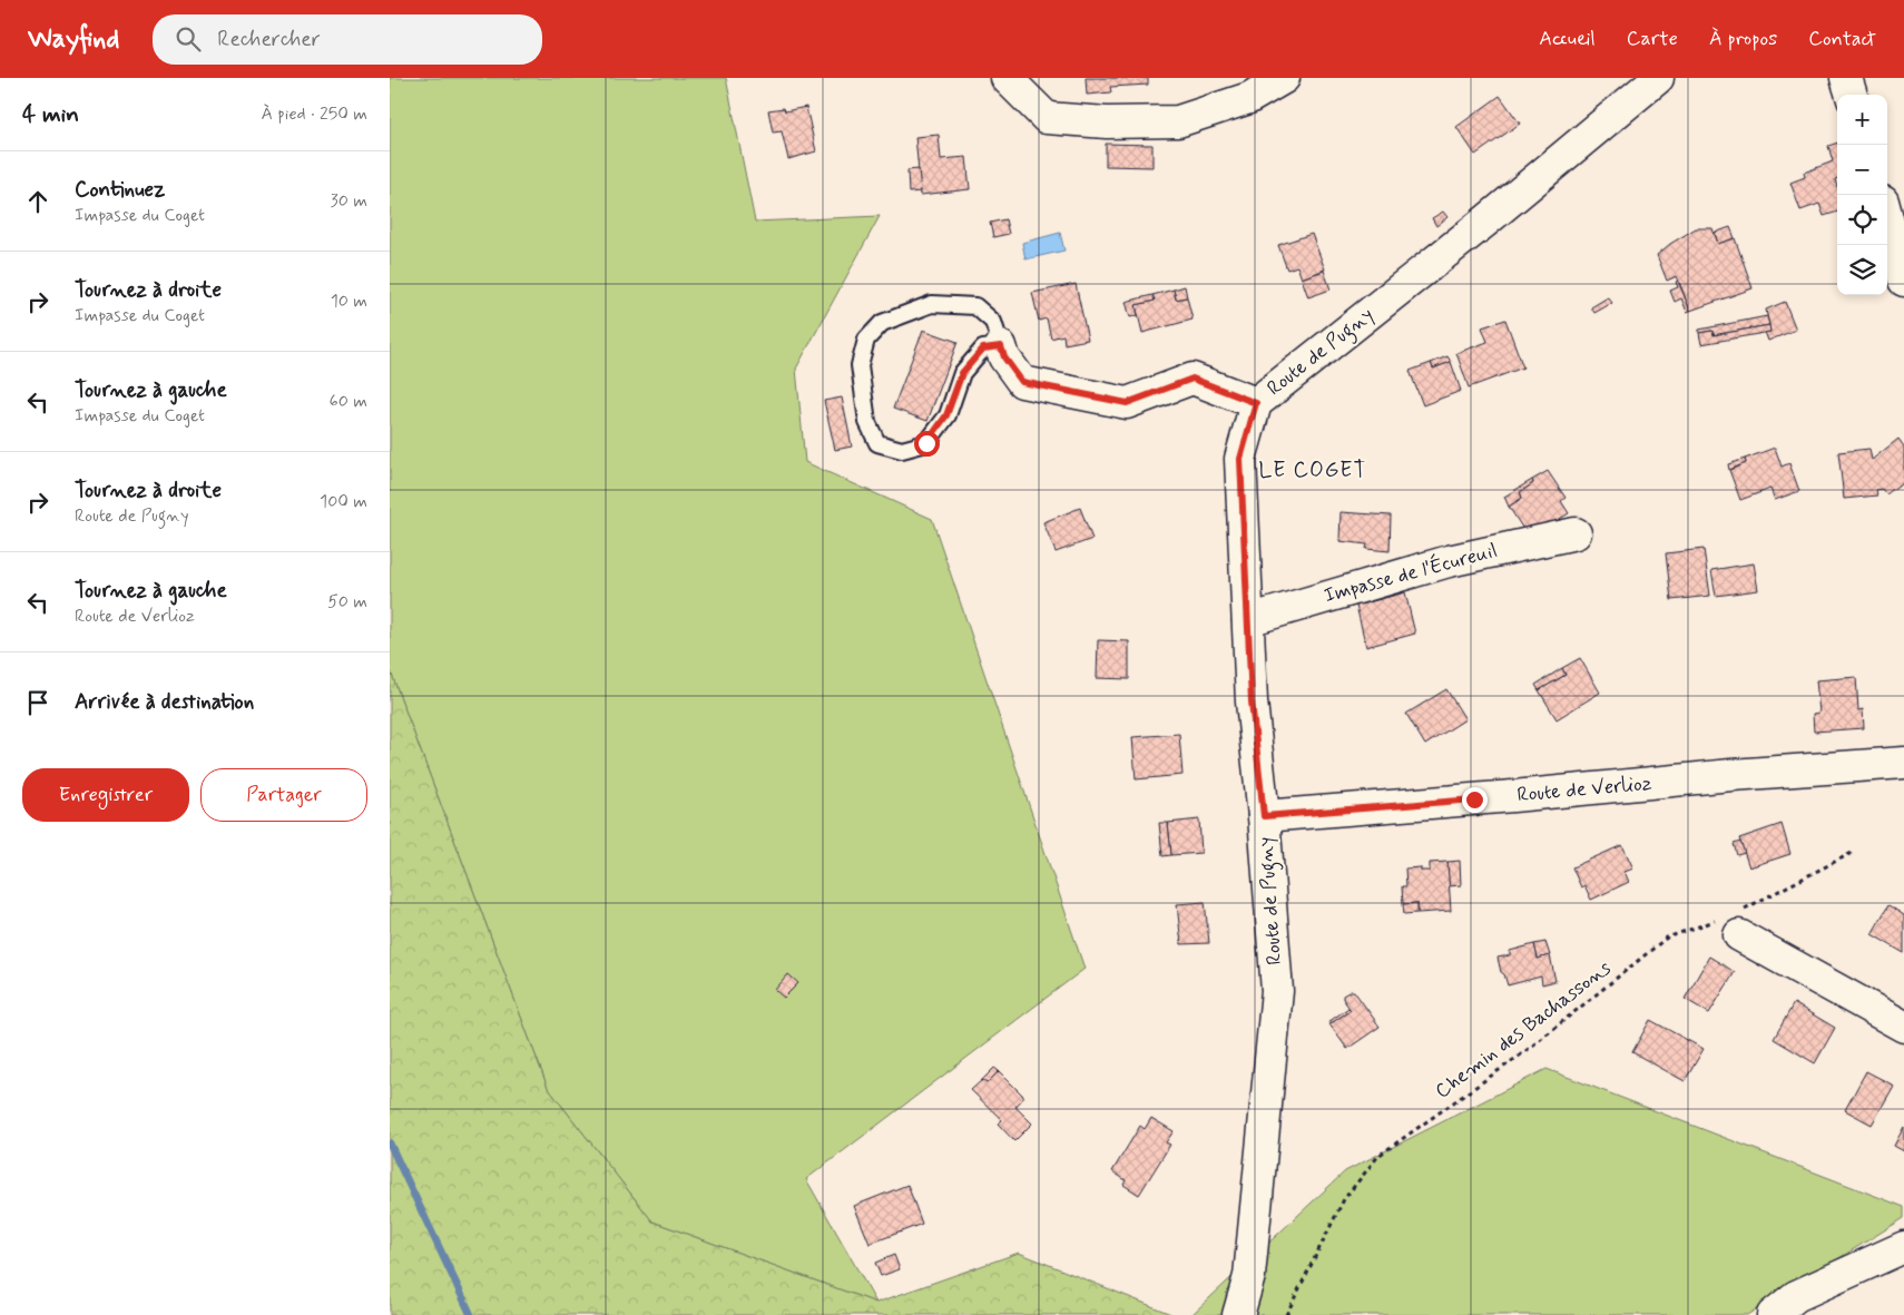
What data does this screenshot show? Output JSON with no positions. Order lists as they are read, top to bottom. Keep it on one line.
{"streets":{"street":["Route de Pugny","Impasse de l'Écureuil","Route de Verlioz"],"path":["Chemin des Bachassons"]},"crossings":[["Route de Pugny","Impasse de l'Écureuil"],["Route de Pugny","Route de Verlioz"]],"districts":["LE COGET"],"page":{"header":"Wayfind","search":"Rechercher","nav":["Accueil","Carte","À propos","Contact"],"heading":["4 min","À pied · 250 m"],"map_buttons":["+","−"],"list":[["Continuez","Impasse du Coget","30 m"],["Tournez à droite","Impasse du Coget","10 m"],["Tournez à gauche","Impasse du Coget","60 m"],["Tournez à droite","Route de Pugny","100 m"],["Tournez à gauche","Route de Verlioz","50 m"],"Arrivée à destination"],"buttons":["Enregistrer","Partager"]}}
